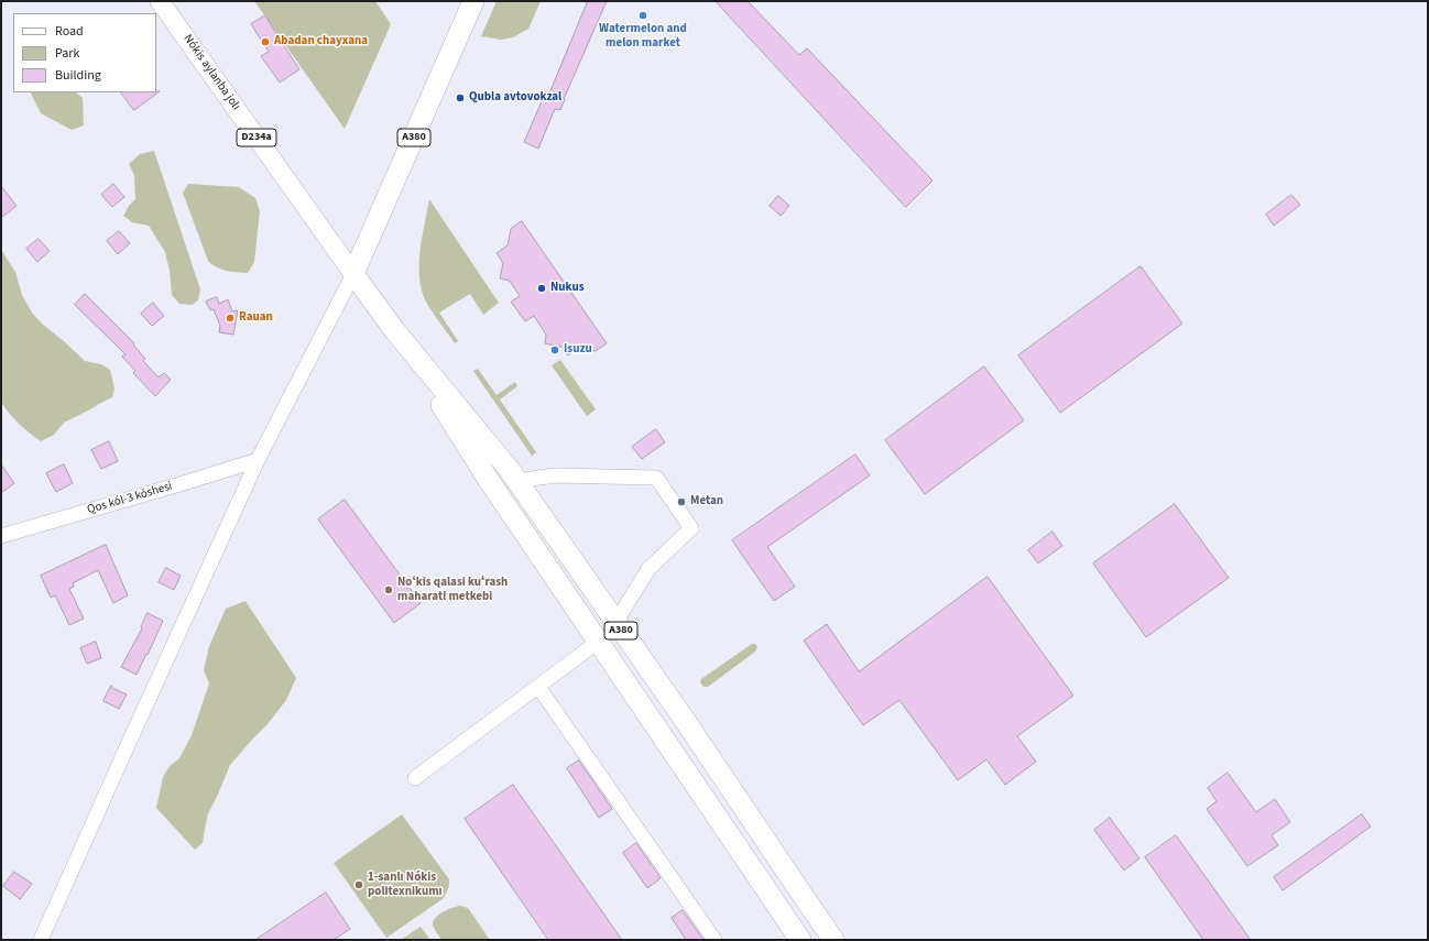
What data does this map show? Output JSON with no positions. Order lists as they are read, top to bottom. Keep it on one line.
{"streets":{"highway":["A380"],"main road":["Nókis aylanba jolı","D234a"],"street":["Qos kól-3 kóshesi"]},"crossings":[["Nókis aylanba jolı","A380"]],"places":["Watermelon and melon market","Abadan chayxana","Qubla avtovokzal","Nukus","Rauan","Isuzu","Metan","Noʻkis qalasi kuʻrash maharati metkebi","1-sanlı Nókis politexnikumı"],"legend":["Road","Park","Building"]}
